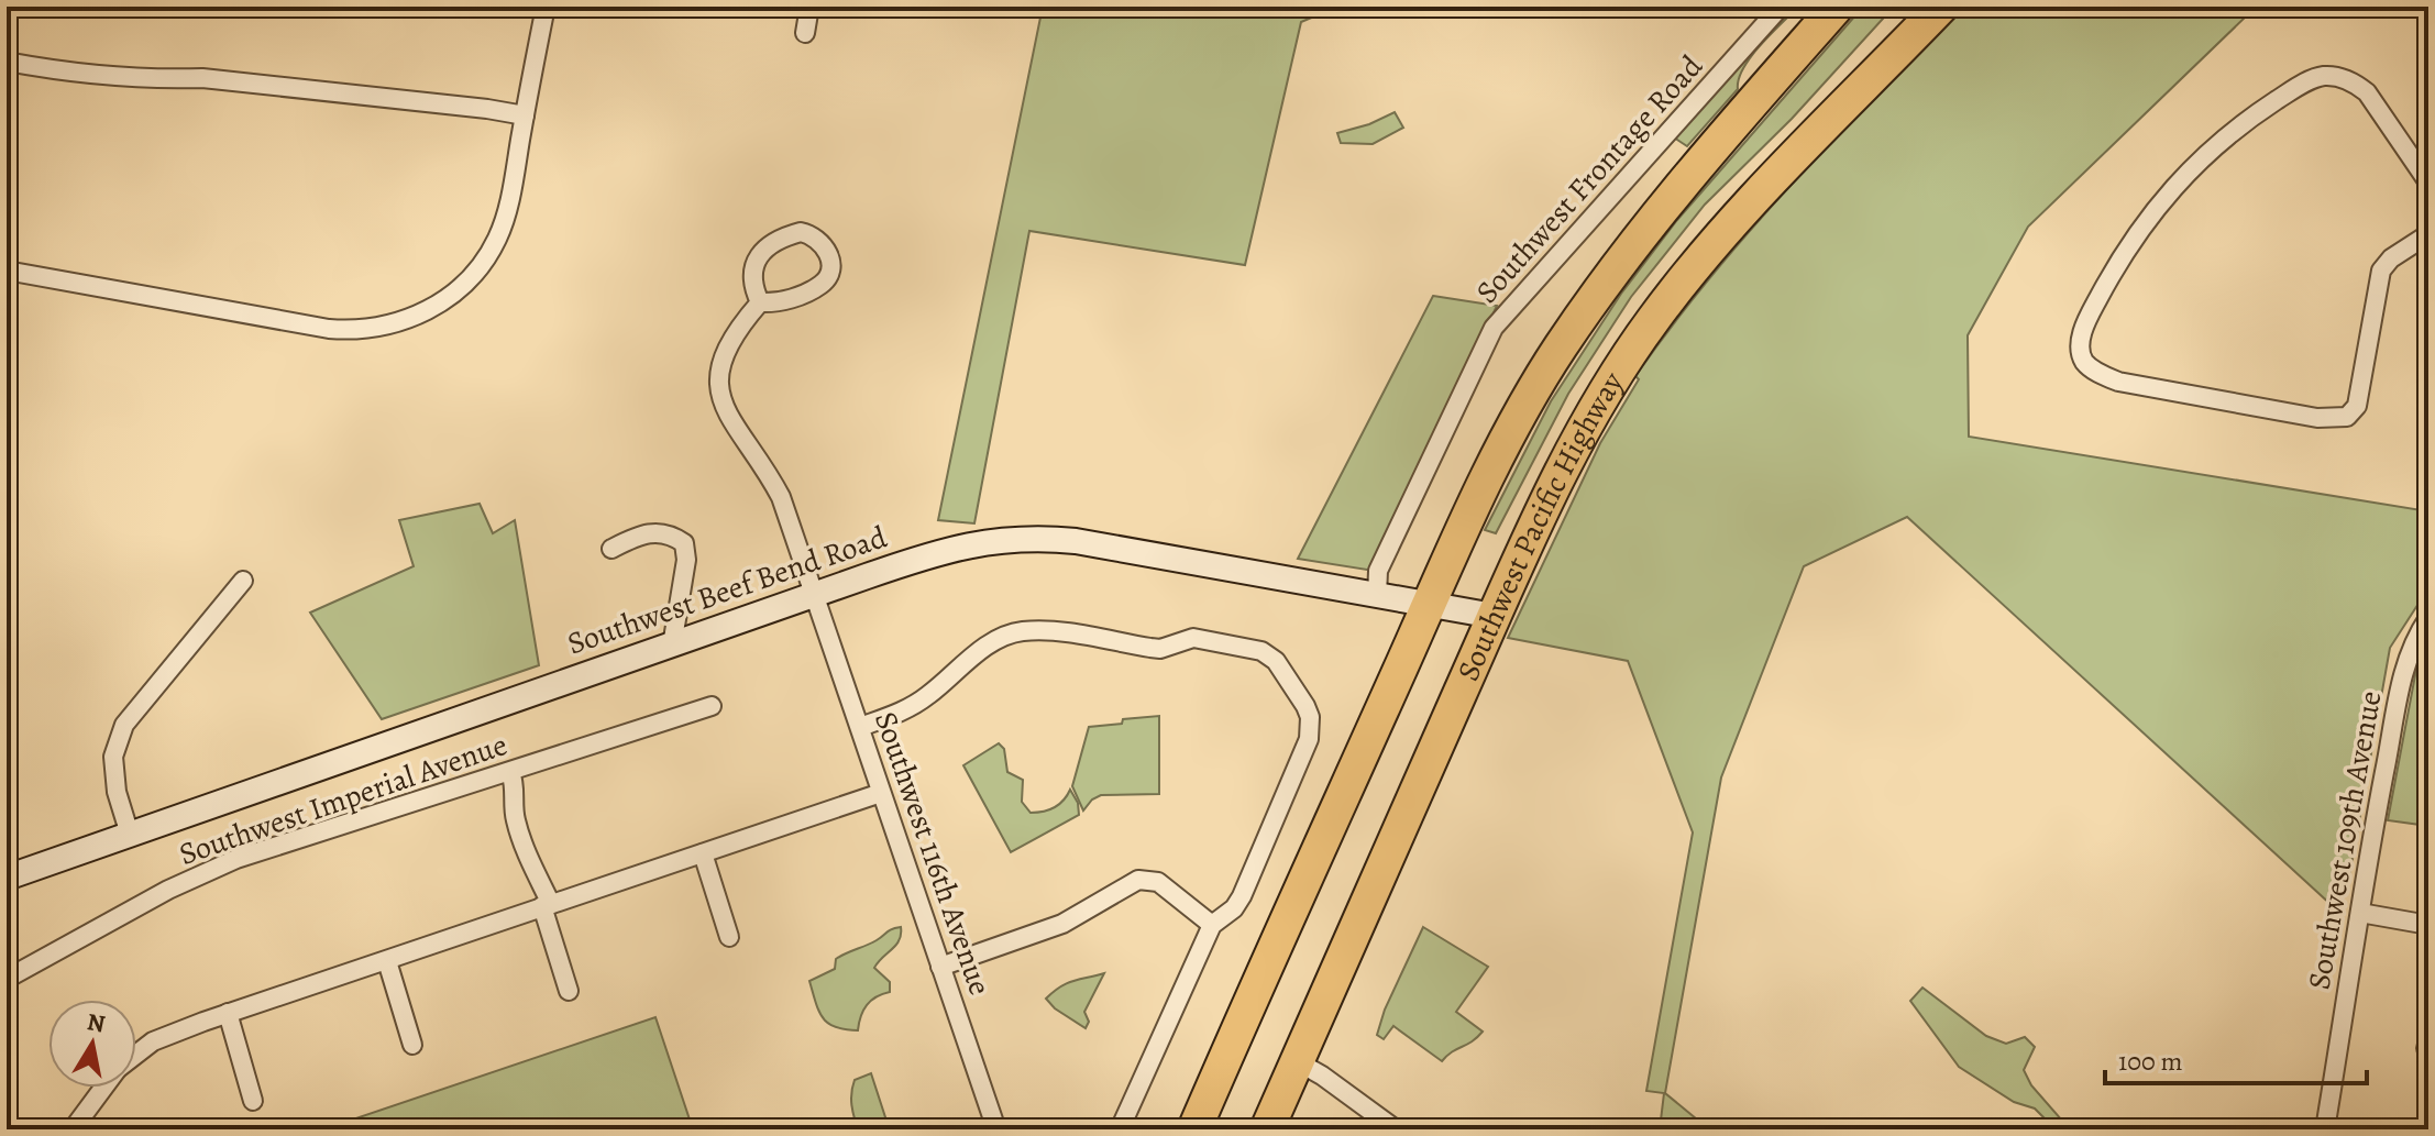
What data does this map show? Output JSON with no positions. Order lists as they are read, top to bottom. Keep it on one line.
{"streets":{"highway":["Southwest Pacific Highway"],"main road":["Southwest Beef Bend Road"],"street":["Southwest Frontage Road","Southwest Imperial Avenue","Southwest 109th Avenue","Southwest 116th Avenue"]},"crossings":[["Southwest Frontage Road","Southwest Beef Bend Road"],["Southwest Pacific Highway","Southwest Beef Bend Road"],["Southwest Beef Bend Road","Southwest 116th Avenue"]],"scale_bar":"100 m","north":"top"}
